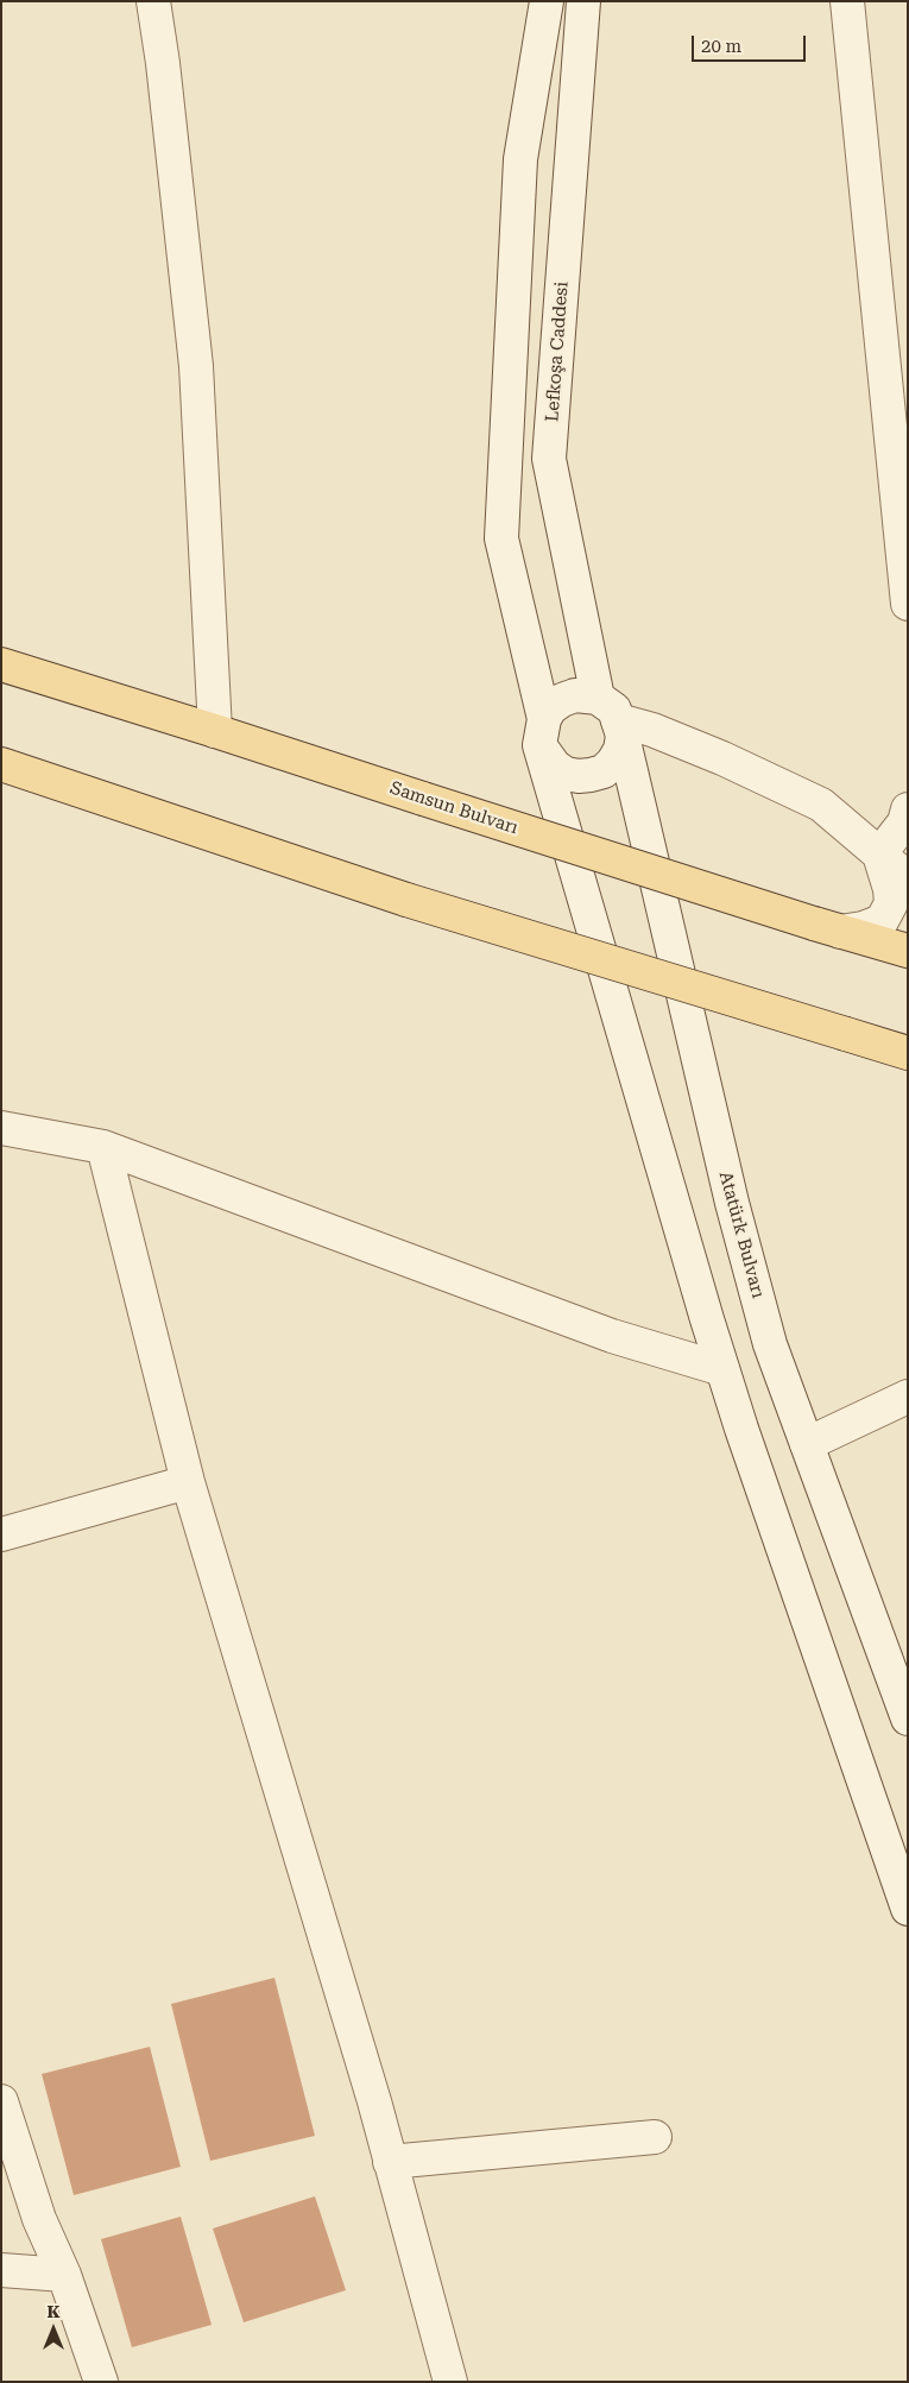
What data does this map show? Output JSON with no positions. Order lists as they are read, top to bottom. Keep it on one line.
{"streets":{"main road":["Samsun Bulvarı"],"street":["Lefkoşa Caddesi","Atatürk Bulvarı"]},"crossings":[["Lefkoşa Caddesi","Atatürk Bulvarı"]],"scale_bar":"20 m","north":"top"}
